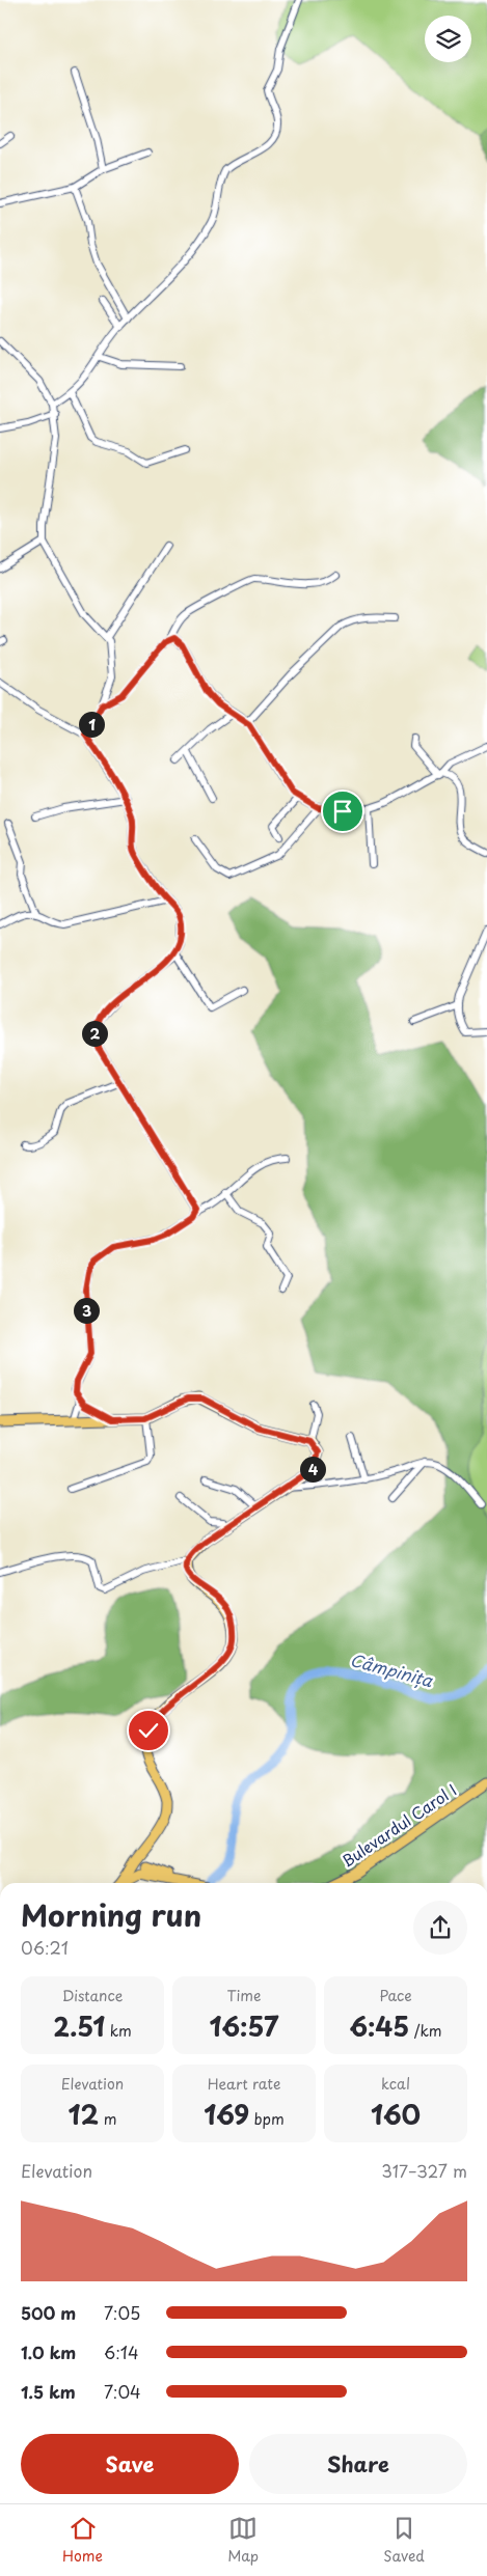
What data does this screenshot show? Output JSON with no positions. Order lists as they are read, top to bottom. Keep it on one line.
{"streets":{"main road":["Bulevardul Carol I"]},"water":["Câmpinița"],"page":{"pins":["1","2","3","4"],"heading":["Morning run","06:21"],"stats":[["Distance","2.51 km"],["Time","16:57"],["Pace","6:45 /km"],["Elevation","12 m"],["Heart rate","169 bpm"],["kcal","160"]],"chart":["Elevation","317–327 m"],"list":[{"name":"500 m","note":"7:05"},{"name":"1.0 km","note":"6:14"},{"name":"1.5 km","note":"7:04"}],"buttons":["Save","Share"],"tabs":["Home","Map","Saved"]}}
